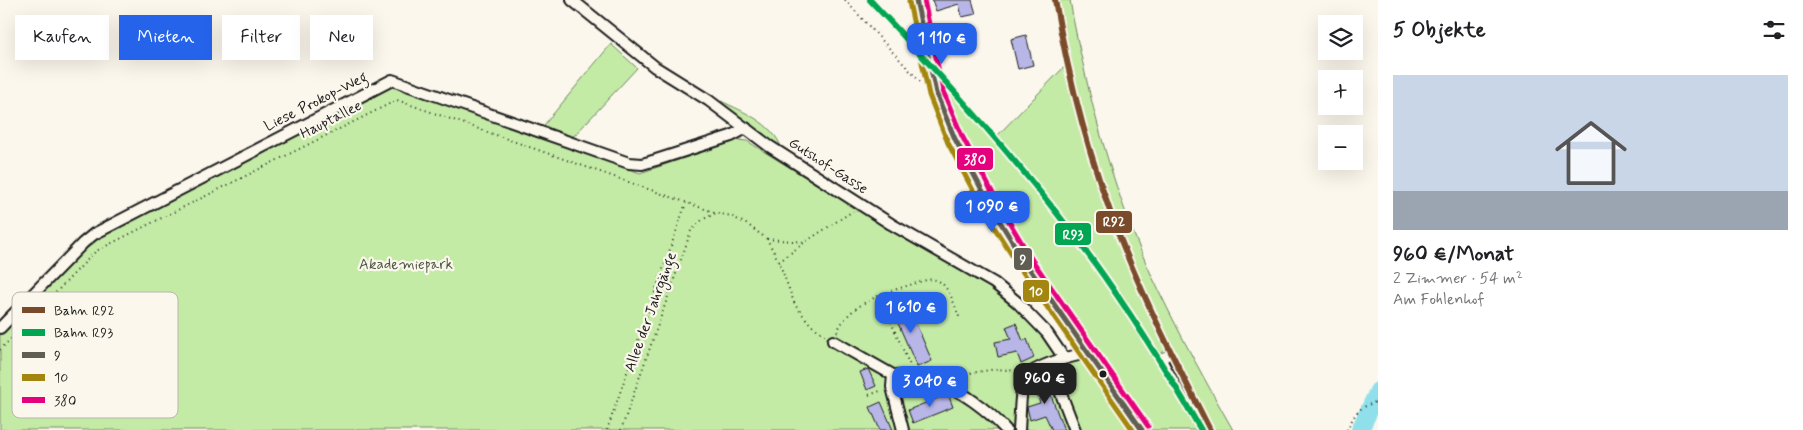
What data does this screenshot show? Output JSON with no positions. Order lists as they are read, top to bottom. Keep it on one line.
{"streets":{"street":["Liese Prokop-Weg","Gutshof-Gasse"],"path":["Hauptallee","Allee der Jahrgänge"]},"crossings":[["Liese Prokop-Weg","Gutshof-Gasse"],["Hauptallee","Allee der Jahrgänge"]],"parks":["Akademiepark"],"lines":["rail line R92","rail line R93","transit line 9","transit line 380","transit line 10"],"legend":["Bahn R92","Bahn R93","9","10","380"],"page":{"heading":"5 Objekte","map_buttons":["+","−"],"chip":["Kaufen","Mieten","Filter","Neu"],"price":["1 110 €","1 090 €","1 610 €","960 €","3 040 €"],"list":[{"name":"960 €/Monat","note":"2 Zimmer · 54 m² · Am Fohlenhof"}]}}
